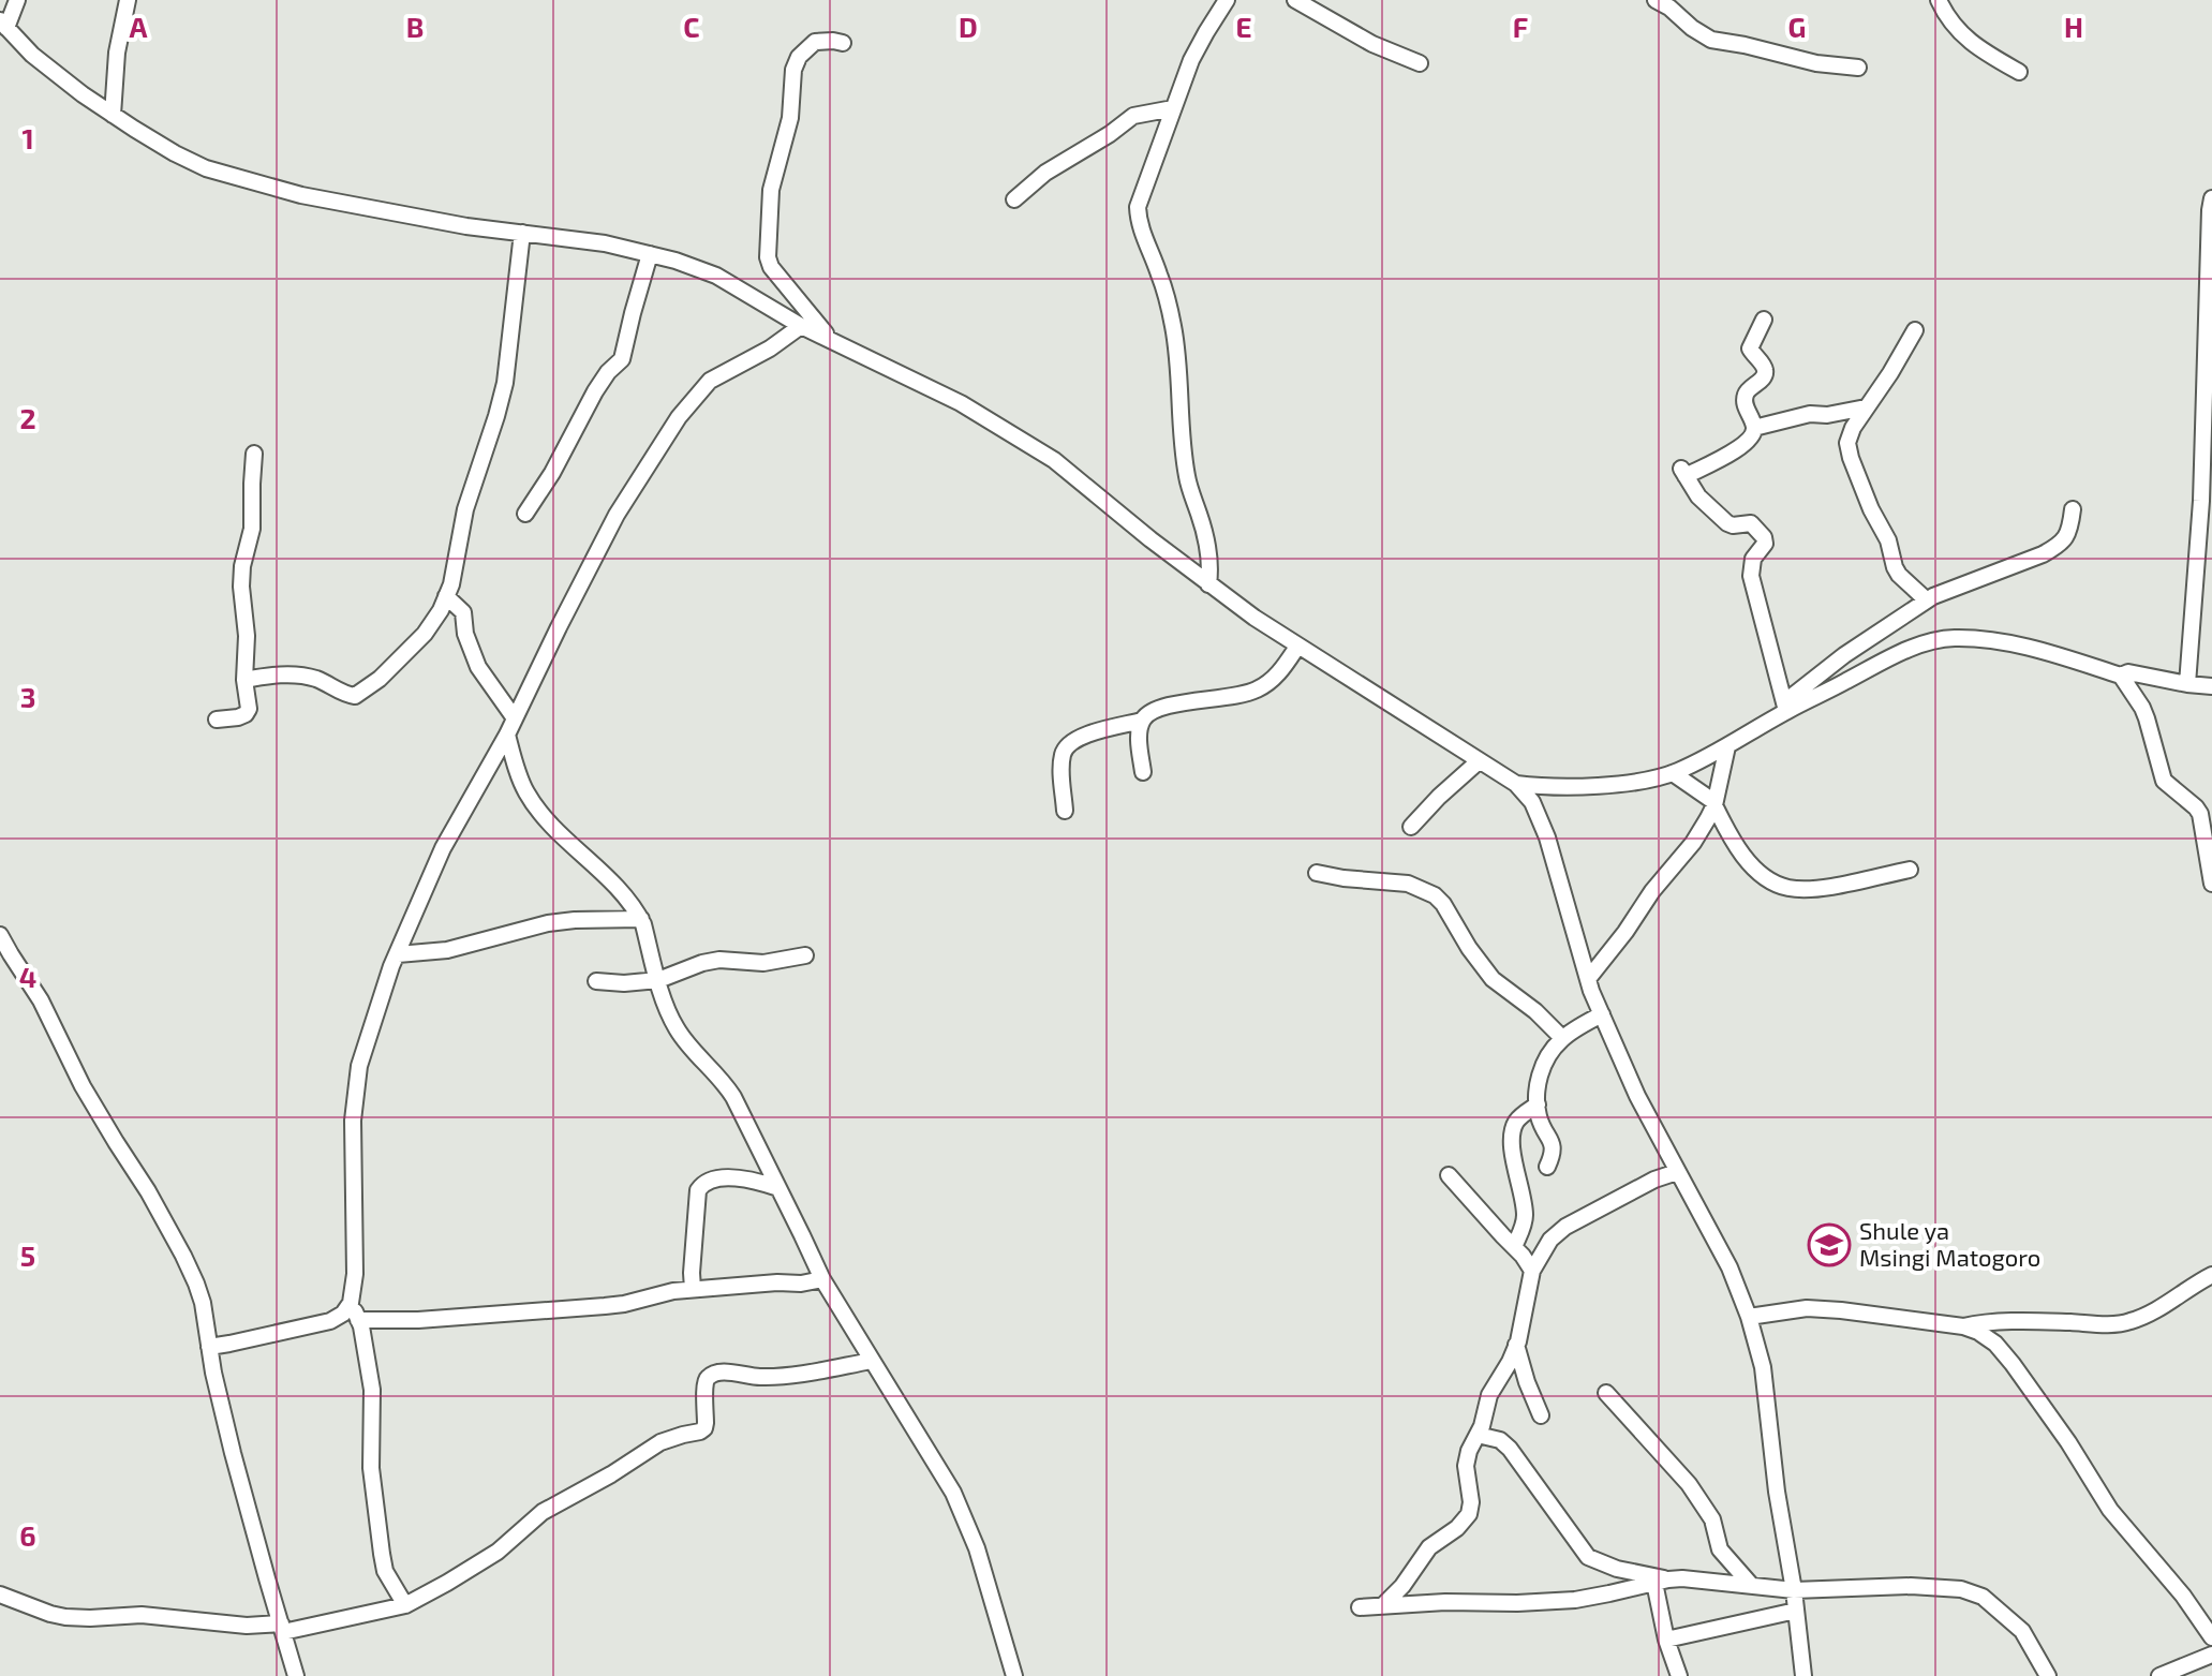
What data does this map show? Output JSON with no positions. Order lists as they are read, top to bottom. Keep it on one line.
{"places":{"school or university":["Shule ya Msingi Matogoro"]},"grid":{"columns":["A","B","C","D","E","F","G","H"],"rows":["1","2","3","4","5","6"]}}
